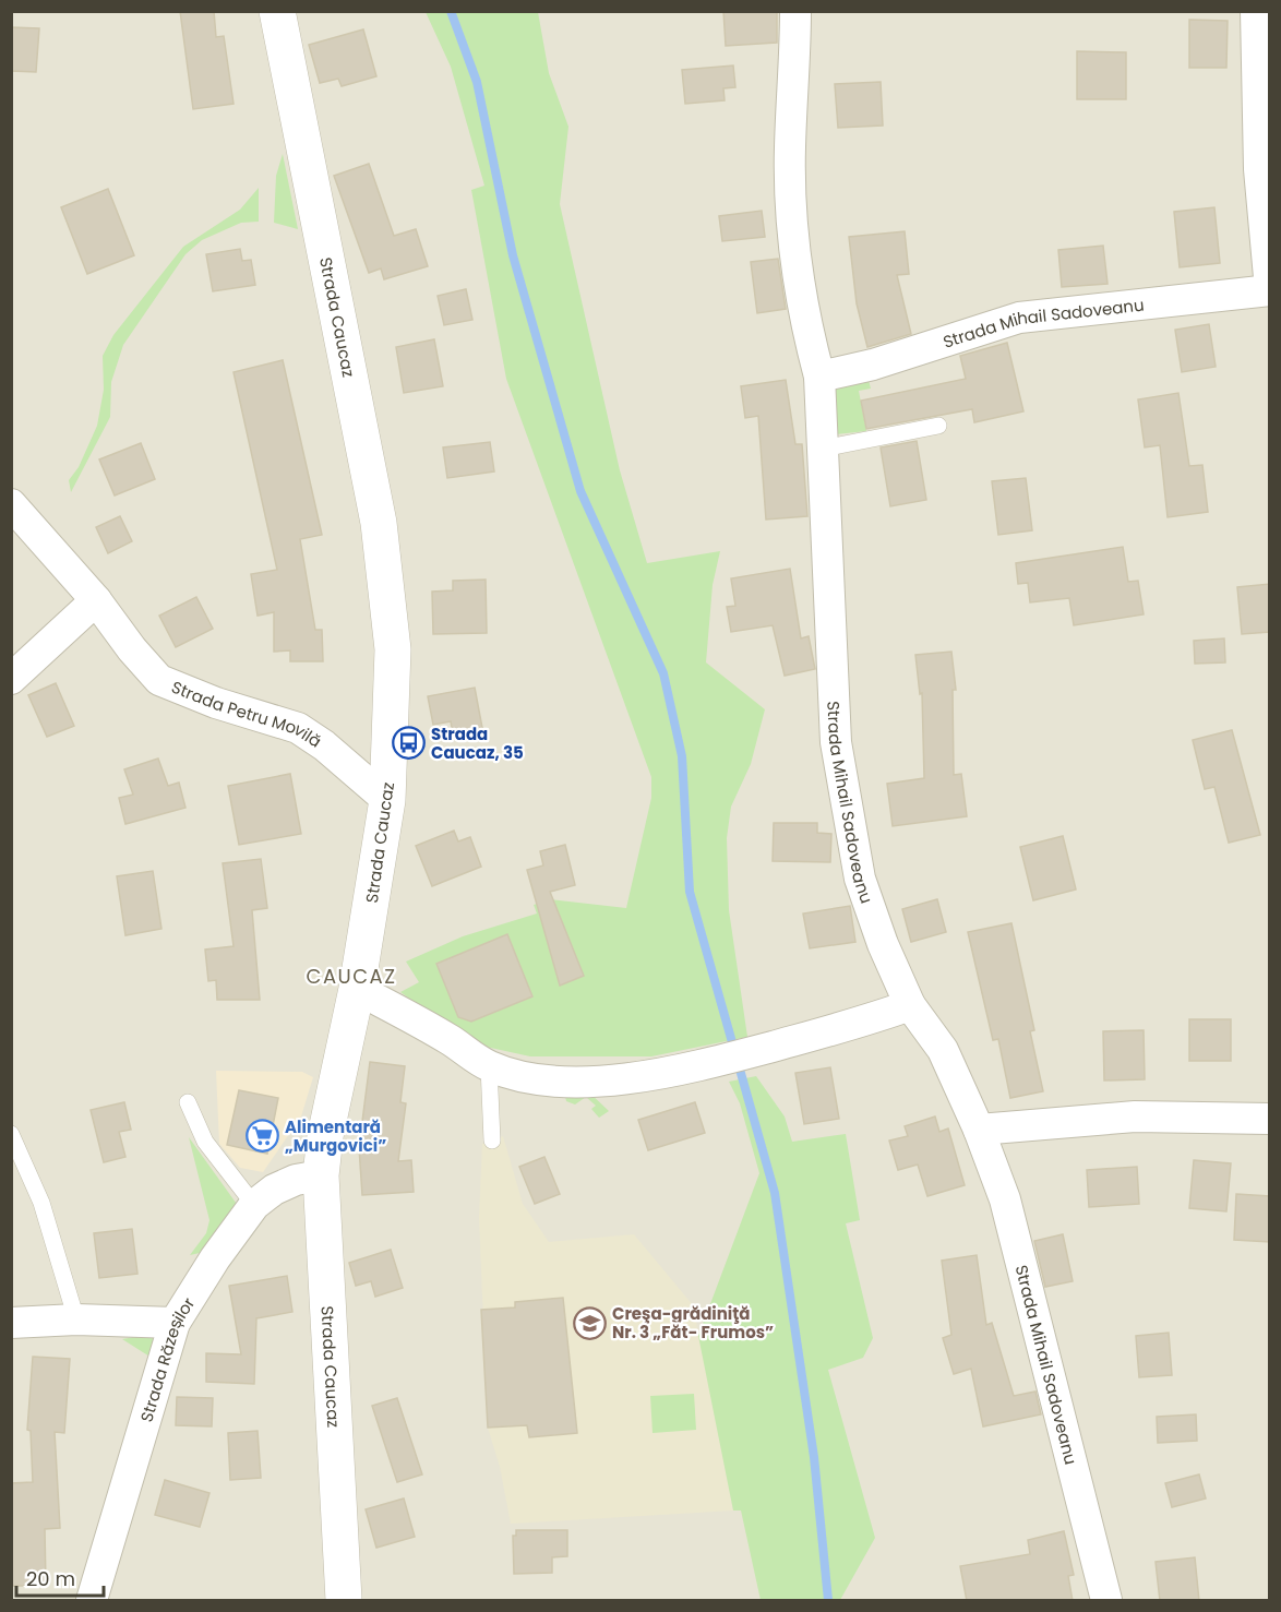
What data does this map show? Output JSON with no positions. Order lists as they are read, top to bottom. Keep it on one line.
{"streets":{"street":["Strada Caucaz","Strada Mihail Sadoveanu","Strada Petru Movilă","Strada Răzeșilor"]},"crossings":[["Strada Caucaz","Strada Petru Movilă"],["Strada Caucaz","Strada Răzeșilor"]],"districts":["CAUCAZ"],"places":{"bus stop":["Strada Caucaz, 35"],"supermarket":["Alimentară „Murgovici”"],"school or university":["Creşa-grădiniţă Nr. 3 „Făt- Frumos”"]},"scale_bar":"20 m"}
